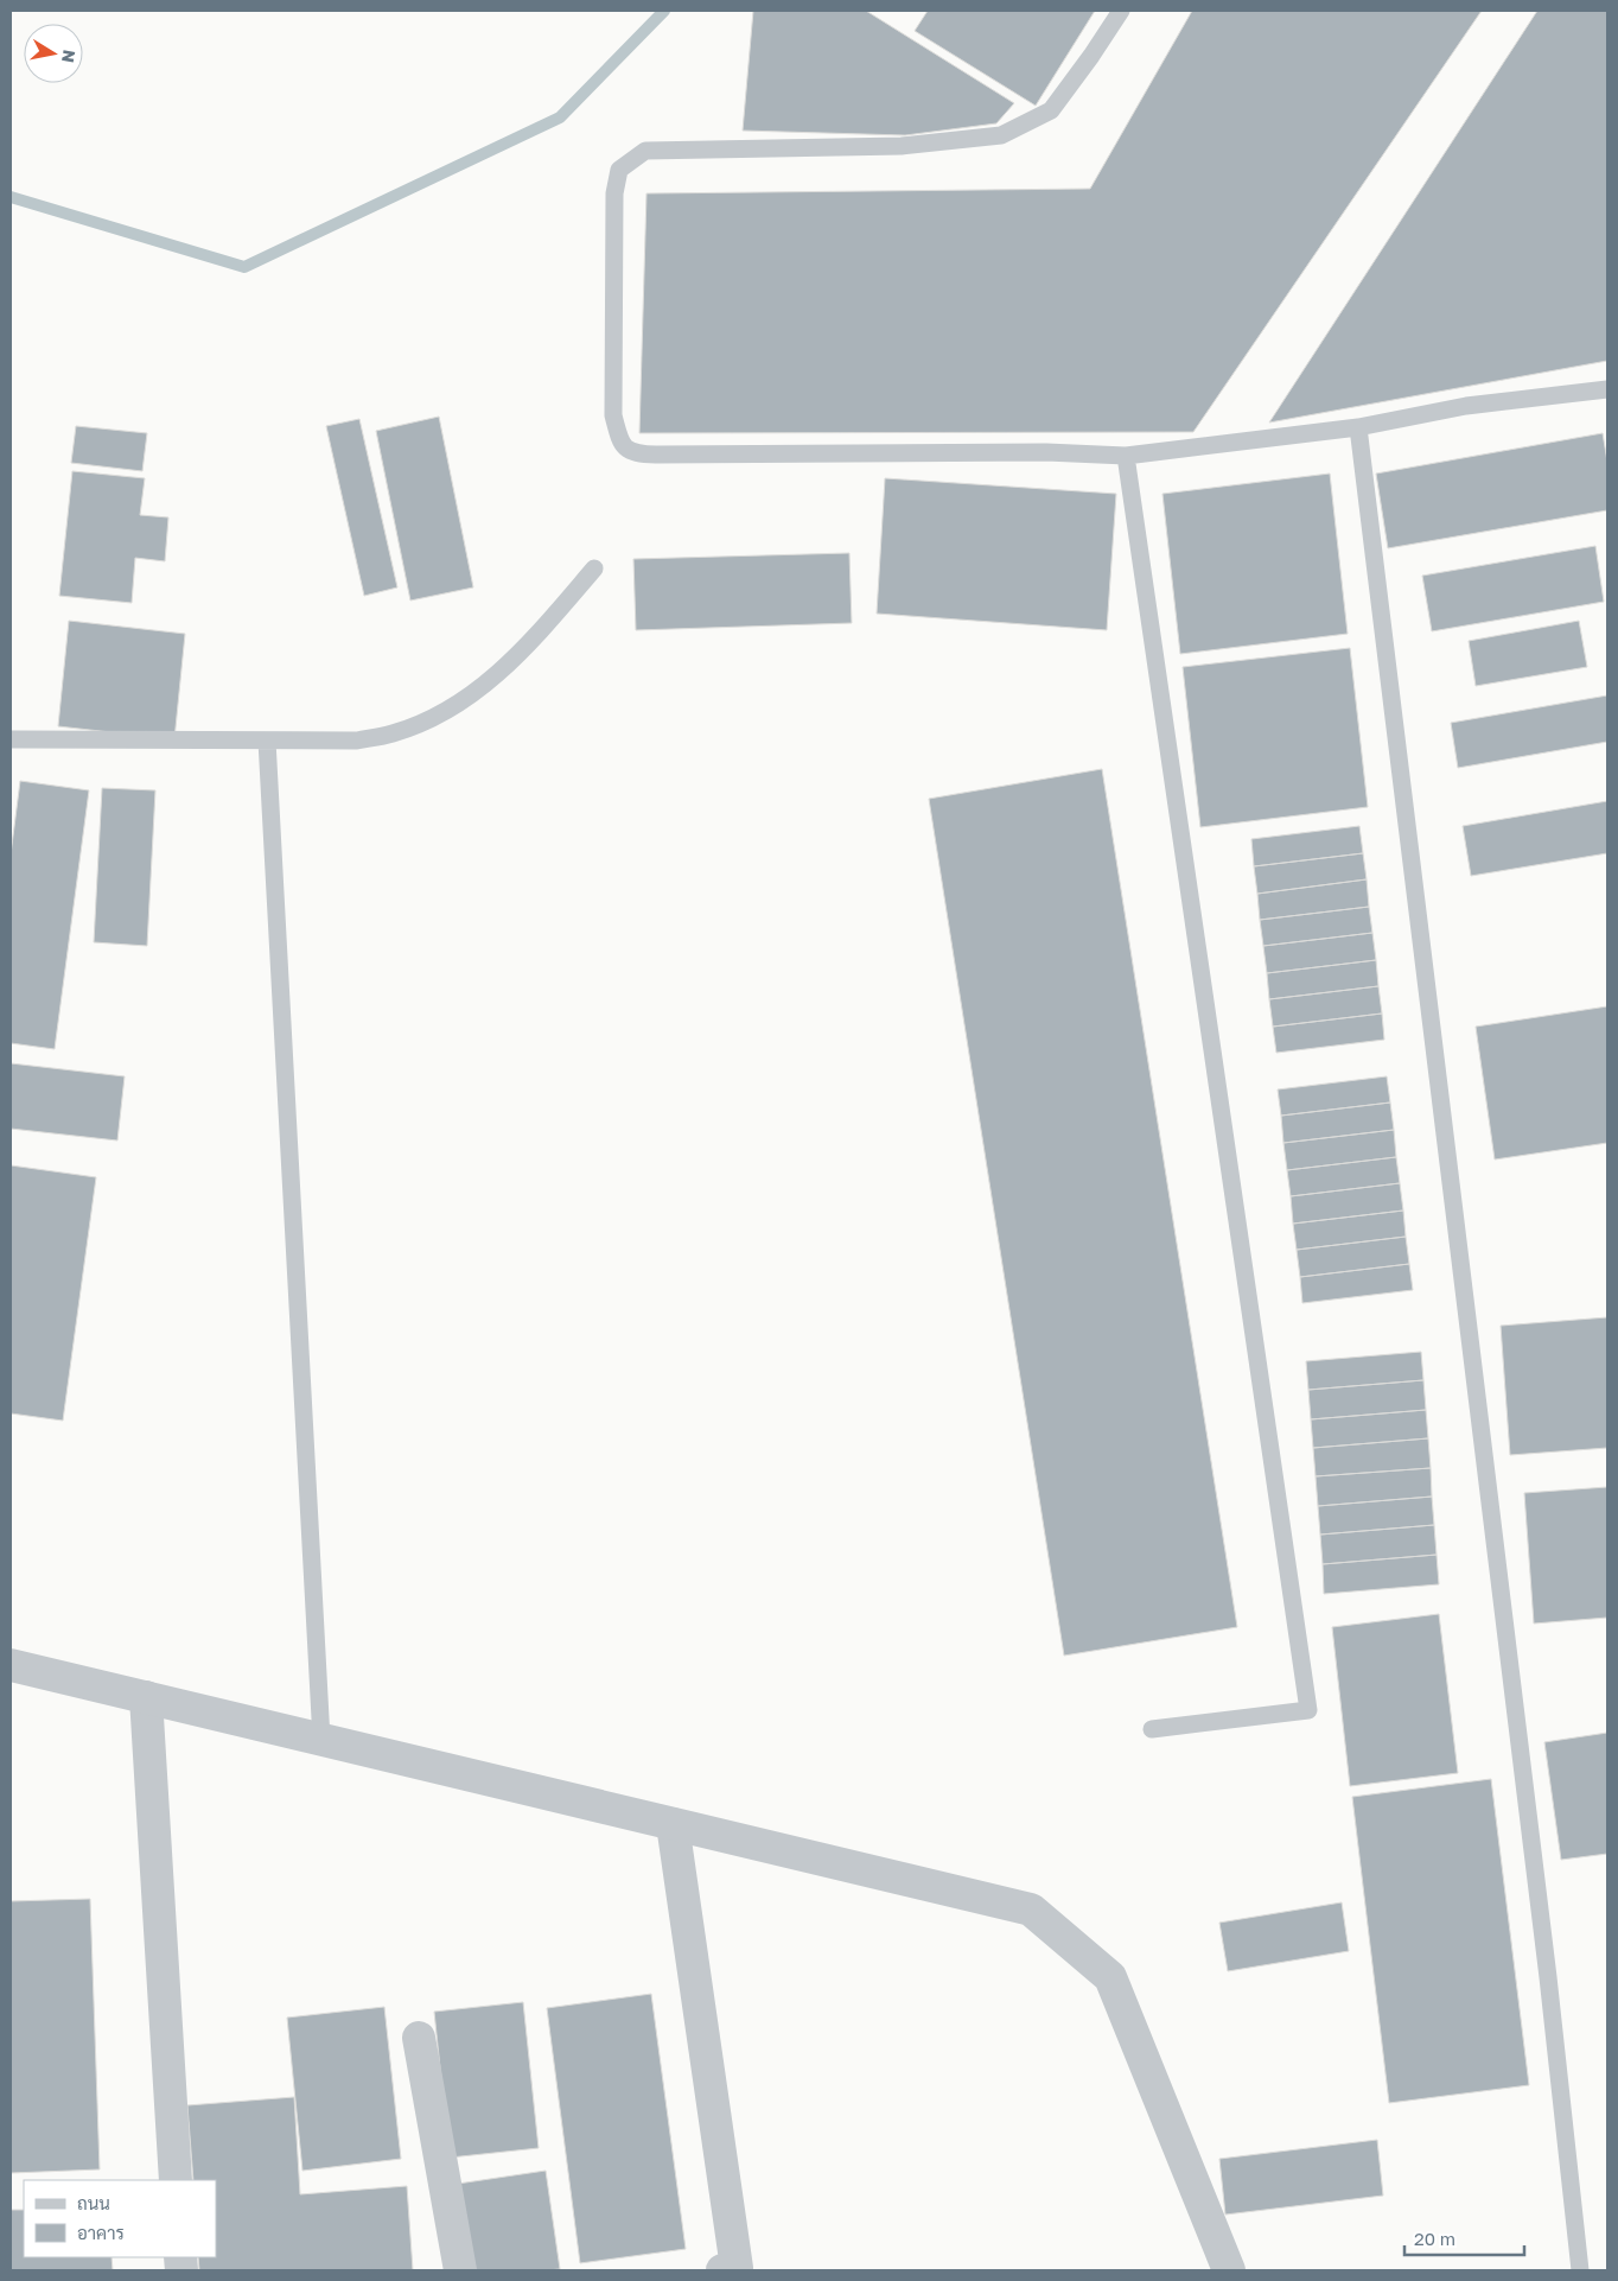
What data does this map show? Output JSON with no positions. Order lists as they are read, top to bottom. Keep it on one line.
{"legend":["ถนน","อาคาร"],"scale_bar":"20 m","north":"right"}
